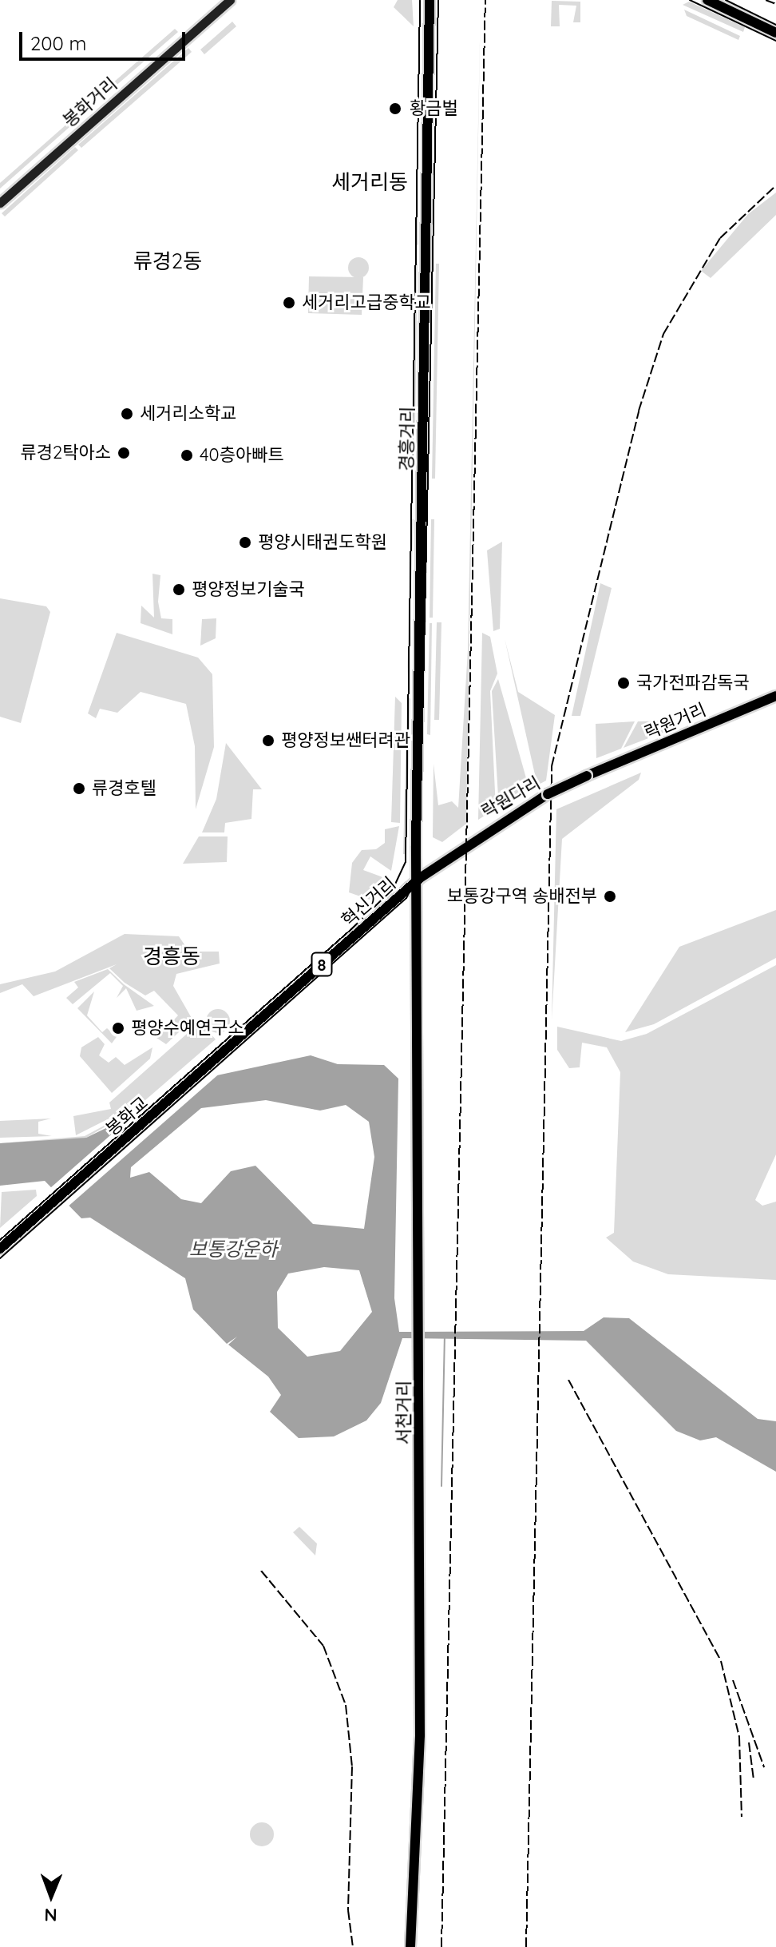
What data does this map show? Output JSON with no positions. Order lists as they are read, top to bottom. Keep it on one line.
{"streets":{"main road":["봉화거리","경흥거리","락원거리","락원다리","혁신거리","8","봉화교","서천거리"]},"crossings":[["경흥거리","락원다리"],["경흥거리","혁신거리"],["경흥거리","서천거리"],["락원거리","락원다리"],["락원다리","혁신거리"],["락원다리","서천거리"],["혁신거리","봉화교"],["혁신거리","서천거리"]],"districts":["세거리동","류경2동","경흥동"],"water":["보통강운하"],"places":["황금벌","세거리고급중학교","세거리소학교","류경2탁아소","40층아빠트","평양시태권도학원","평양정보기술국","국가전파감독국","평양정보쌘터려관","류경호텔","보통강구역 송배전부","평양수예연구소"],"scale_bar":"200 m","north":"bottom"}
